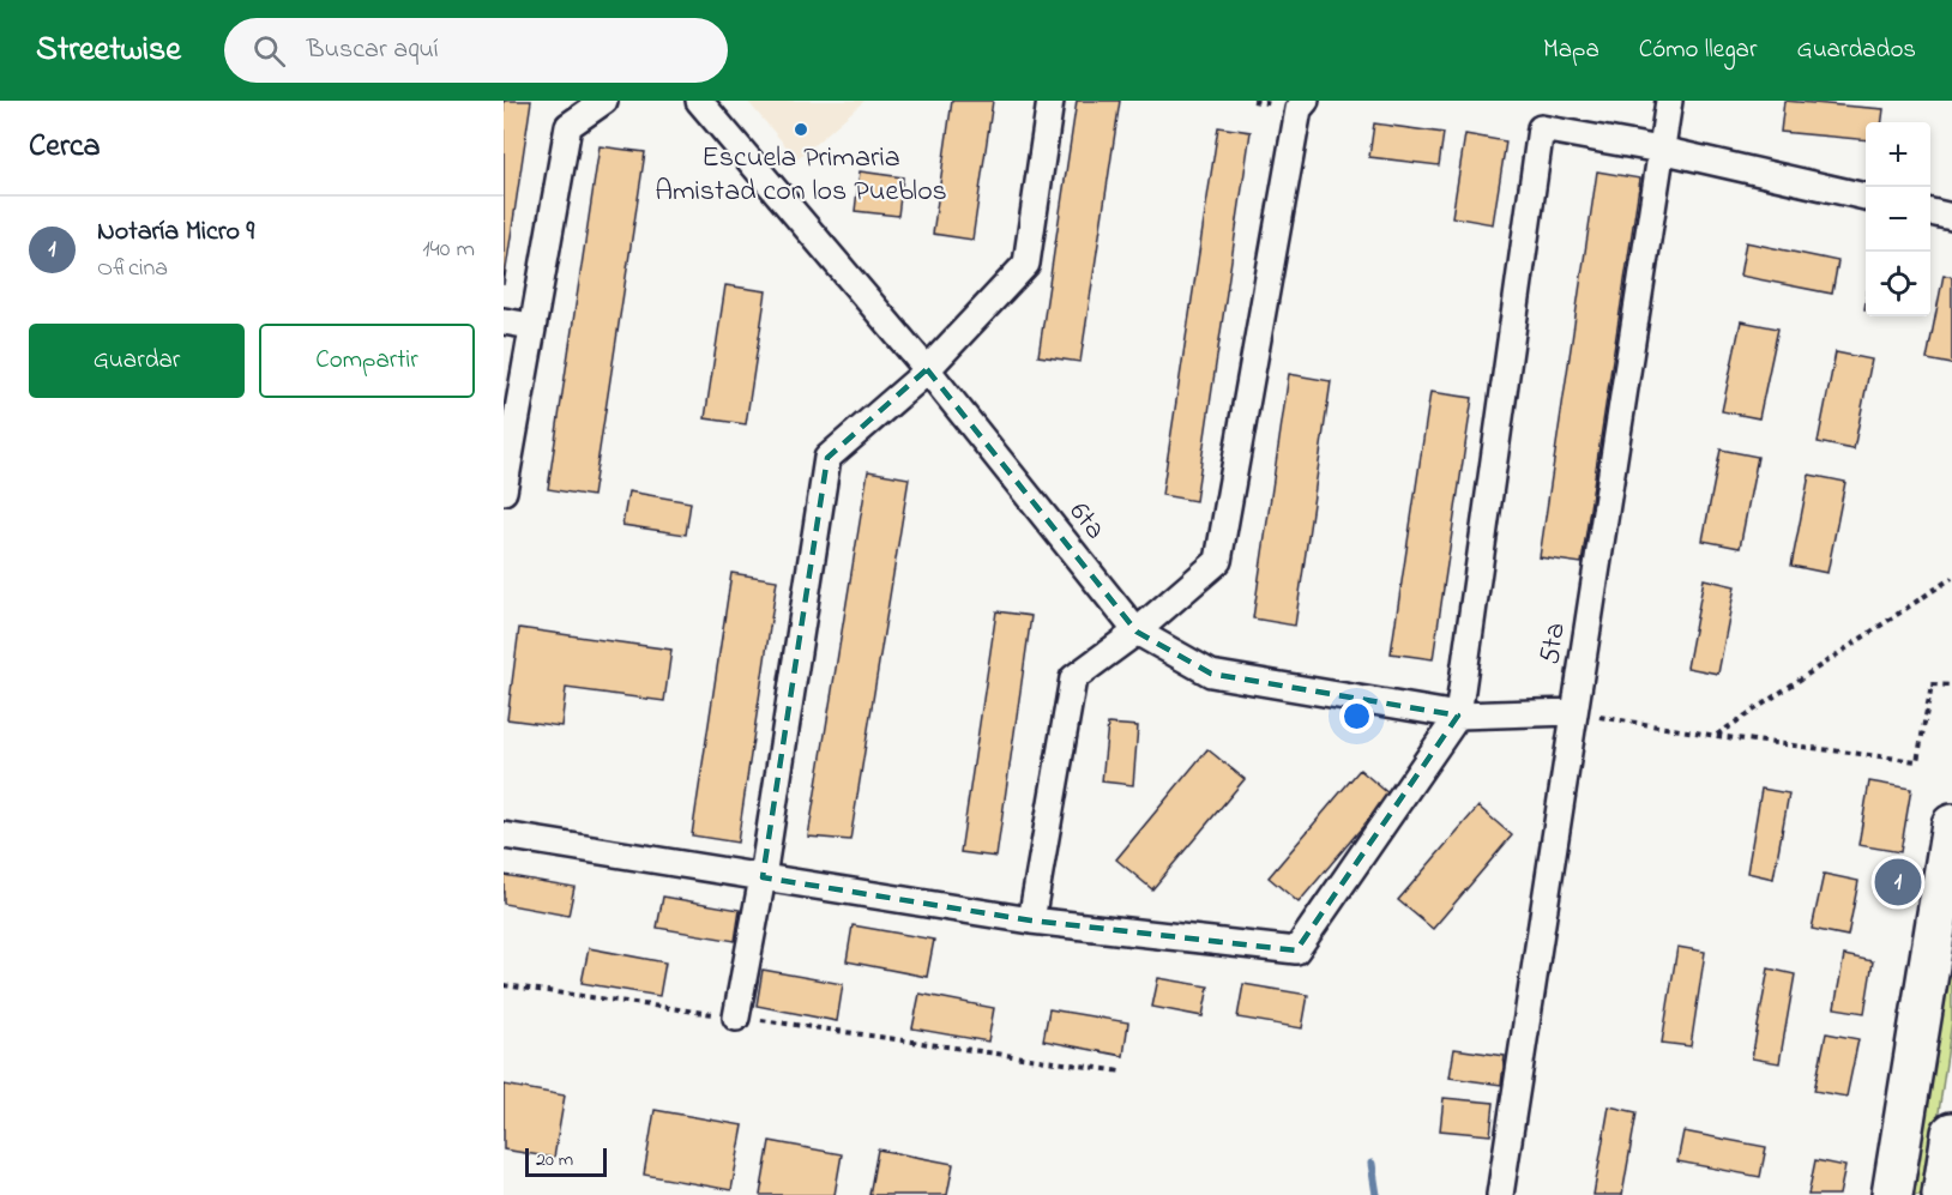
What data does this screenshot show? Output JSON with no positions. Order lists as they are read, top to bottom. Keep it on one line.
{"streets":{"street":["6ta","5ta"]},"crossings":[["6ta","5ta"]],"places":["Escuela Primaria Amistad con los Pueblos"],"scale_bar":"20 m","page":{"header":"Streetwise","search":"Buscar aquí","nav":["Mapa","Cómo llegar","Guardados"],"heading":"Cerca","map_buttons":["+","−"],"list":[{"mark":"1","name":"Notaría Micro 9","note":"Oficina","value":"140 m"}],"buttons":["Guardar","Compartir"],"pins":"1","scale":"20 m"}}
